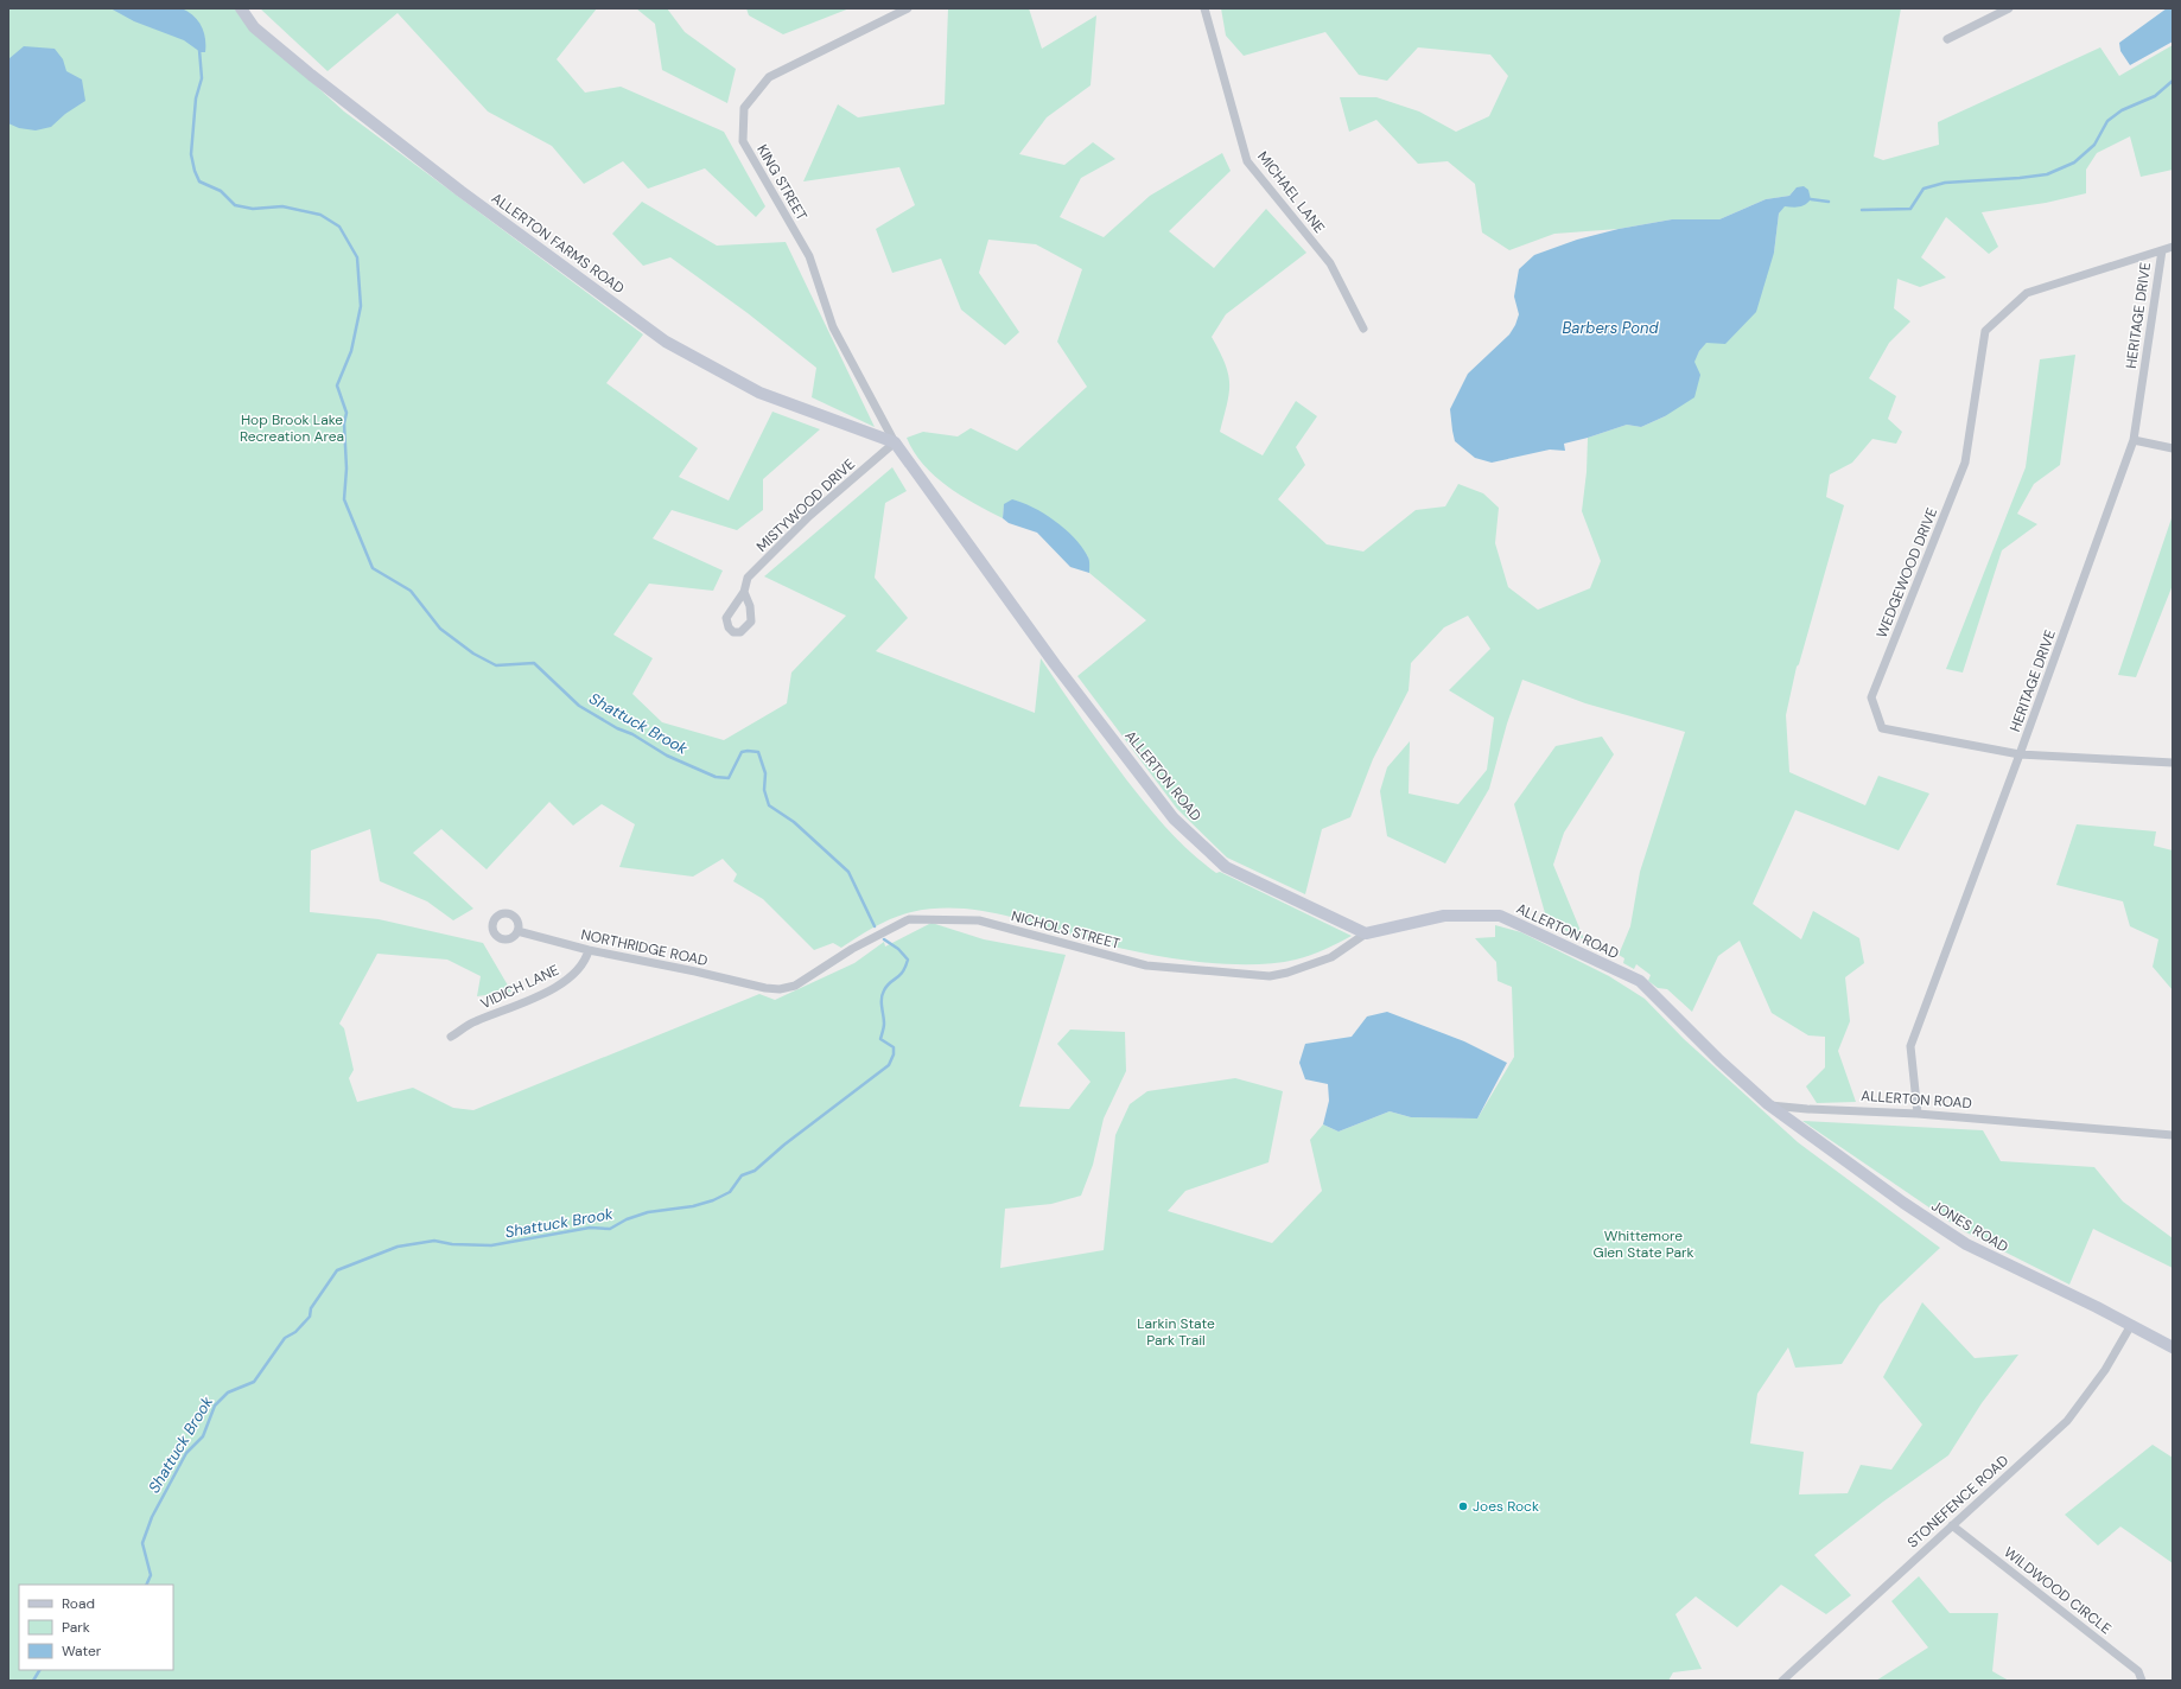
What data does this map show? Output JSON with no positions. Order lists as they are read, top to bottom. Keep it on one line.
{"streets":{"street":["KING STREET","MICHAEL LANE","ALLERTON FARMS ROAD","HERITAGE DRIVE","MISTYWOOD DRIVE","WEDGEWOOD DRIVE","ALLERTON ROAD","NICHOLS STREET","NORTHRIDGE ROAD","VIDICH LANE","JONES ROAD","STONEFENCE ROAD","WILDWOOD CIRCLE"]},"crossings":[["KING STREET","ALLERTON FARMS ROAD"],["KING STREET","MISTYWOOD DRIVE"],["KING STREET","ALLERTON ROAD"],["ALLERTON FARMS ROAD","MISTYWOOD DRIVE"],["ALLERTON FARMS ROAD","ALLERTON ROAD"],["HERITAGE DRIVE","WEDGEWOOD DRIVE"],["HERITAGE DRIVE","ALLERTON ROAD"],["MISTYWOOD DRIVE","ALLERTON ROAD"],["ALLERTON ROAD","NICHOLS STREET"],["ALLERTON ROAD","JONES ROAD"],["NICHOLS STREET","NORTHRIDGE ROAD"],["NORTHRIDGE ROAD","VIDICH LANE"],["JONES ROAD","STONEFENCE ROAD"],["STONEFENCE ROAD","WILDWOOD CIRCLE"]],"water":["Barbers Pond","Shattuck Brook"],"parks":["Hop Brook Lake Recreation Area","Whittemore Glen State Park","Larkin State Park Trail"],"places":["Joes Rock"],"legend":["Road","Park","Water"]}
